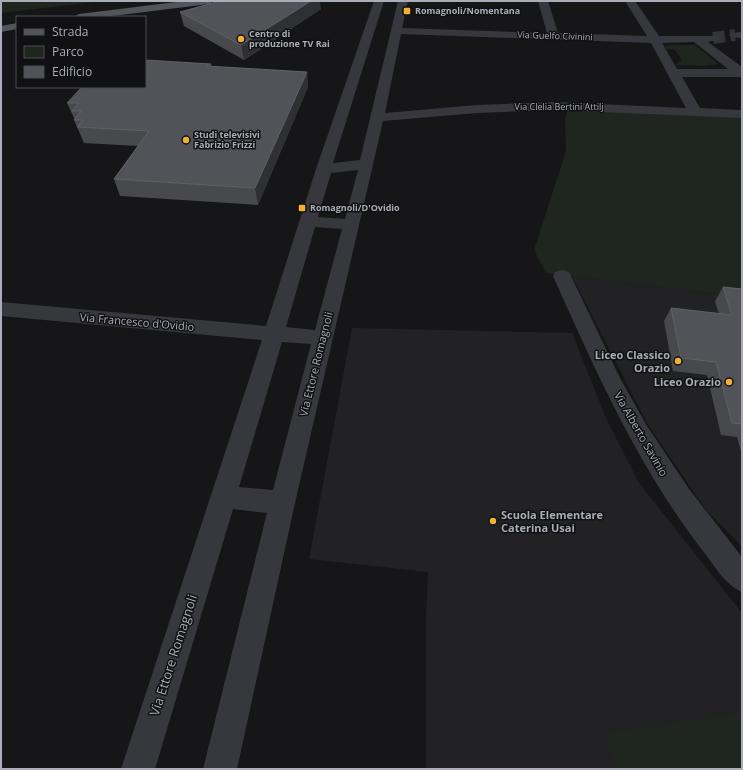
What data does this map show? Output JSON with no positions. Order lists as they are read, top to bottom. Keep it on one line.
{"streets":{"street":["Via Guelfo Civinini","Via Clelia Bertini Attilj","Via Francesco d'Ovidio","Via Ettore Romagnoli","Via Alberto Savinio"]},"crossings":[["Via Guelfo Civinini","Via Ettore Romagnoli"],["Via Clelia Bertini Attilj","Via Ettore Romagnoli"],["Via Francesco d'Ovidio","Via Ettore Romagnoli"]],"places":{"transit":["Romagnoli/Nomentana","Romagnoli/D'Ovidio"],"other":["Centro di produzione TV Rai","Studi televisivi Fabrizio Frizzi","Liceo Classico Orazio","Liceo Orazio","Scuola Elementare Caterina Usai"]},"legend":["Strada","Parco","Edificio"]}
